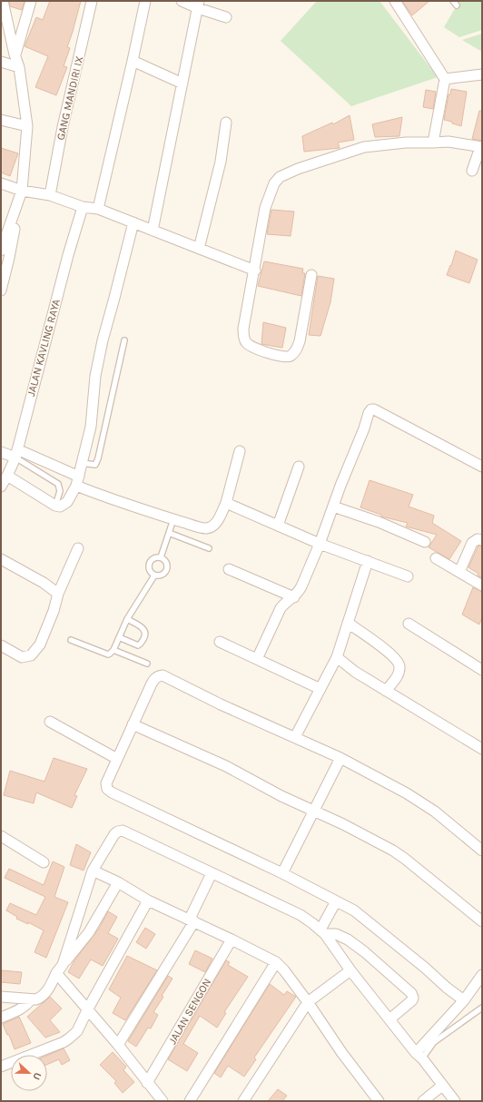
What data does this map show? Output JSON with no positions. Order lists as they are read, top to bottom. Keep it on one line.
{"streets":{"street":["GANG MANDIRI IX","JALAN KAVLING RAYA","JALAN SENGON"]},"north":"right"}
